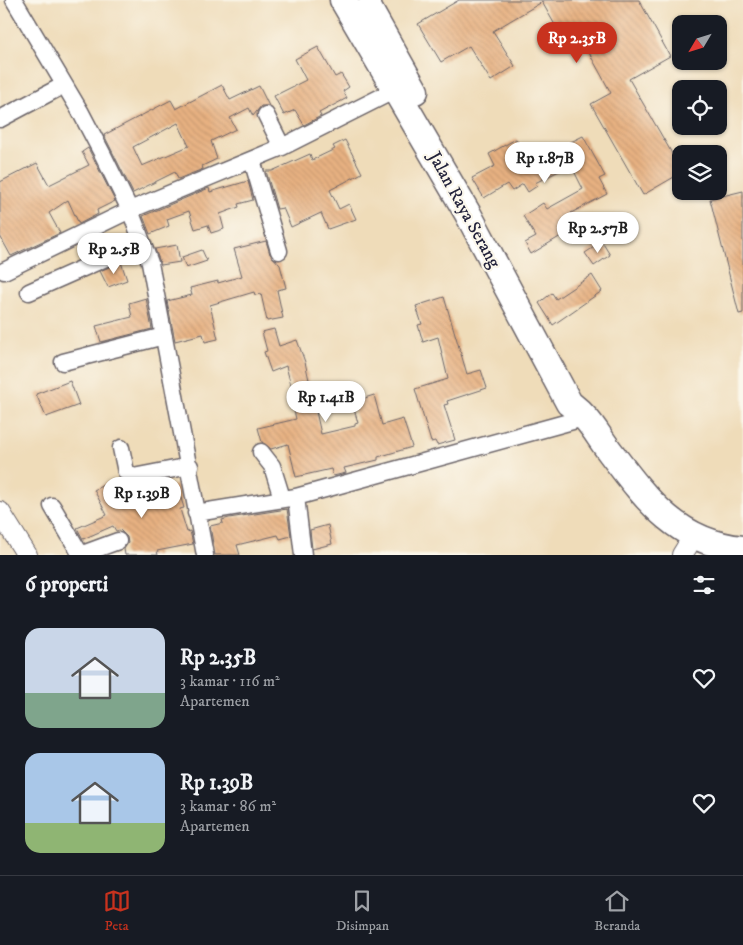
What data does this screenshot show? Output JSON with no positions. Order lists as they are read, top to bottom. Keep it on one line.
{"streets":{"highway":["Jalan Raya Serang"]},"north":"bottom left","page":{"price":["Rp 2.35B","Rp 1.87B","Rp 2.57B","Rp 2.5B","Rp 1.41B","Rp 1.39B"],"heading":"6 properti","list":[{"name":"Rp 2.35B","note":"3 kamar · 116 m² · Apartemen"},{"name":"Rp 1.39B","note":"3 kamar · 86 m² · Apartemen"}],"tabs":["Peta","Disimpan","Beranda"]}}
